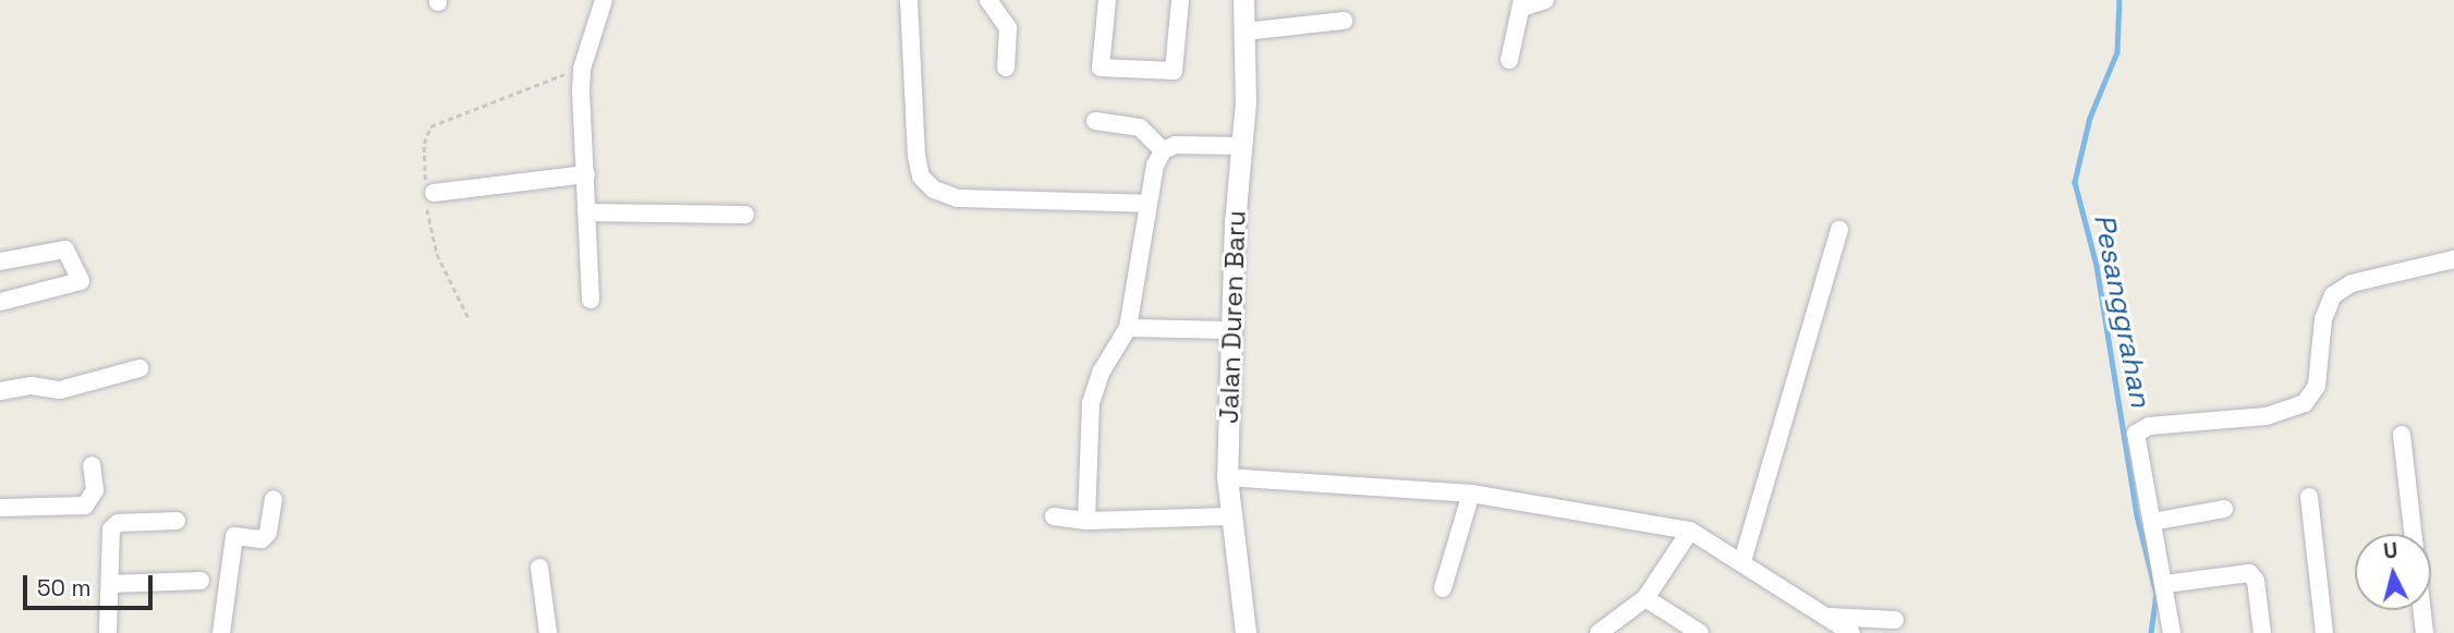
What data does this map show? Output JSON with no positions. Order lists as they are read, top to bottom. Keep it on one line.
{"streets":{"street":["Jalan Duren Baru"]},"water":["Pesanggrahan"],"scale_bar":"50 m","north":"top"}
